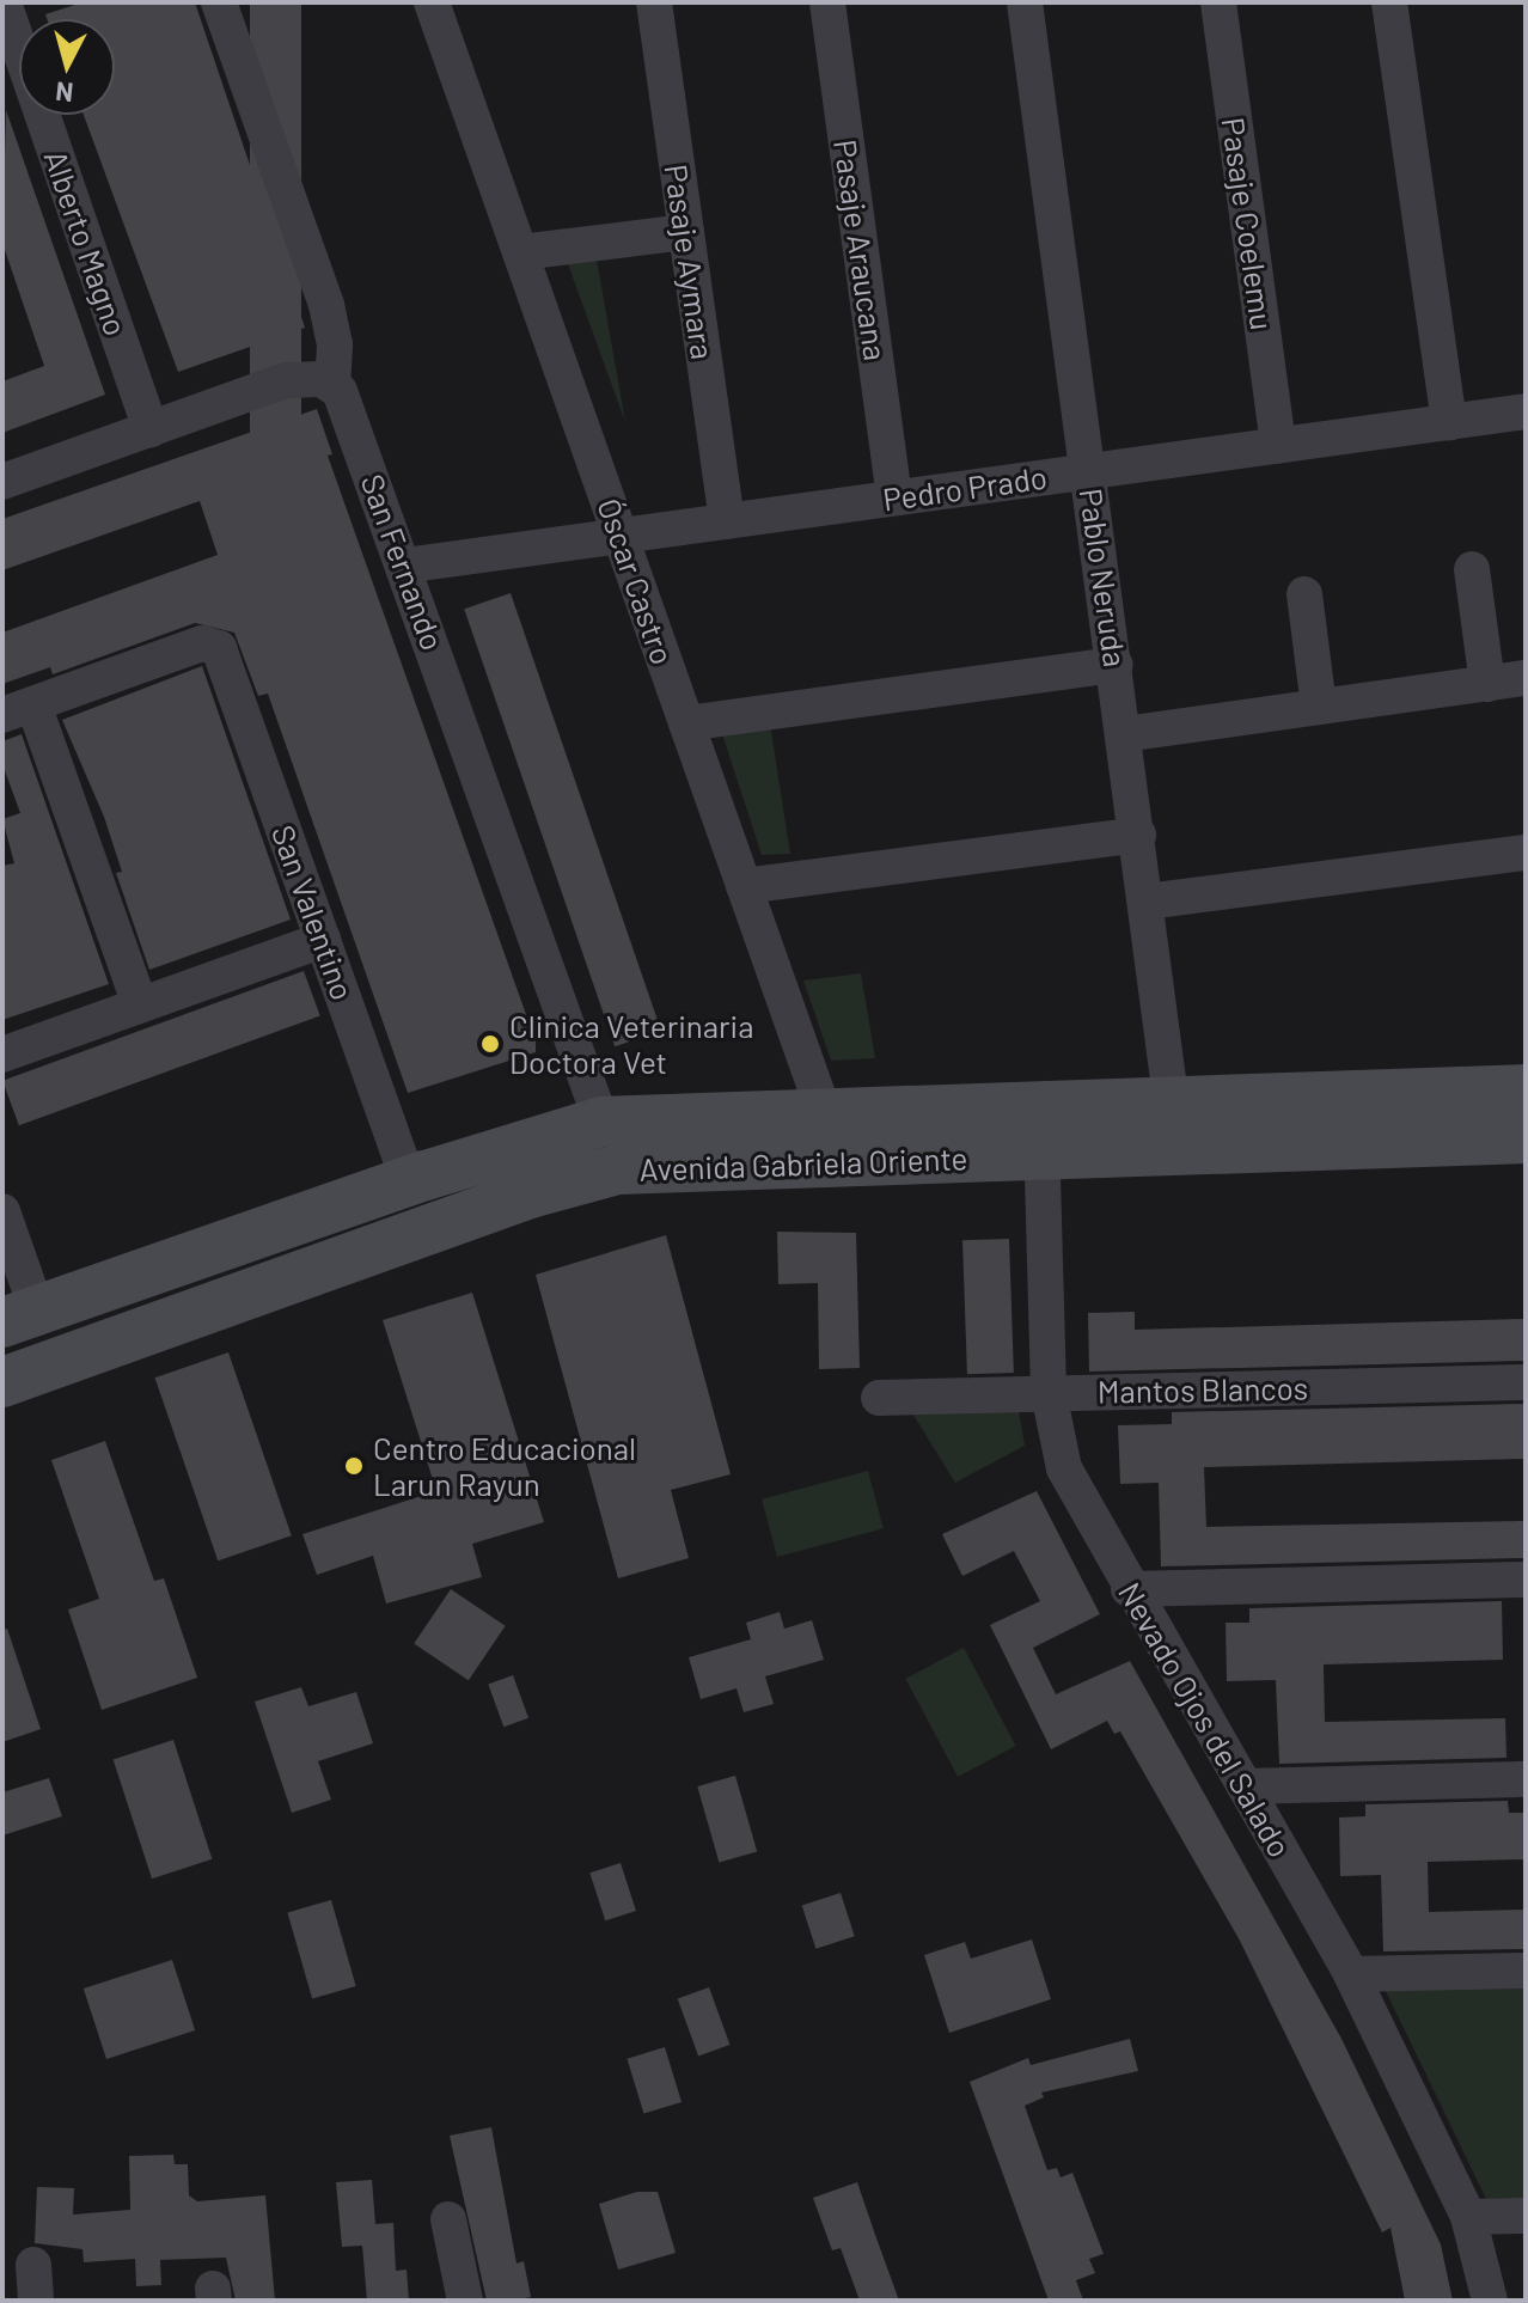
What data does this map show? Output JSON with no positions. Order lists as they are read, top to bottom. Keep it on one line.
{"streets":{"main road":["Avenida Gabriela Oriente"],"street":["Pasaje Coelemu","Alberto Magno","Pasaje Araucana","Pasaje Aymara","Pedro Prado","San Fernando","Pablo Neruda","Óscar Castro","San Valentino","Mantos Blancos","Nevado Ojos del Salado"]},"crossings":[["Pasaje Coelemu","Pedro Prado"],["Pasaje Araucana","Pedro Prado"],["Pasaje Aymara","Pedro Prado"],["Pedro Prado","San Fernando"],["Pedro Prado","Pablo Neruda"],["Pedro Prado","Óscar Castro"],["San Fernando","Avenida Gabriela Oriente"],["Pablo Neruda","Avenida Gabriela Oriente"],["Óscar Castro","Avenida Gabriela Oriente"],["San Valentino","Avenida Gabriela Oriente"],["Avenida Gabriela Oriente","Nevado Ojos del Salado"],["Mantos Blancos","Nevado Ojos del Salado"]],"places":["Clinica Veterinaria Doctora Vet","Centro Educacional Larun Rayun"],"north":"bottom"}
